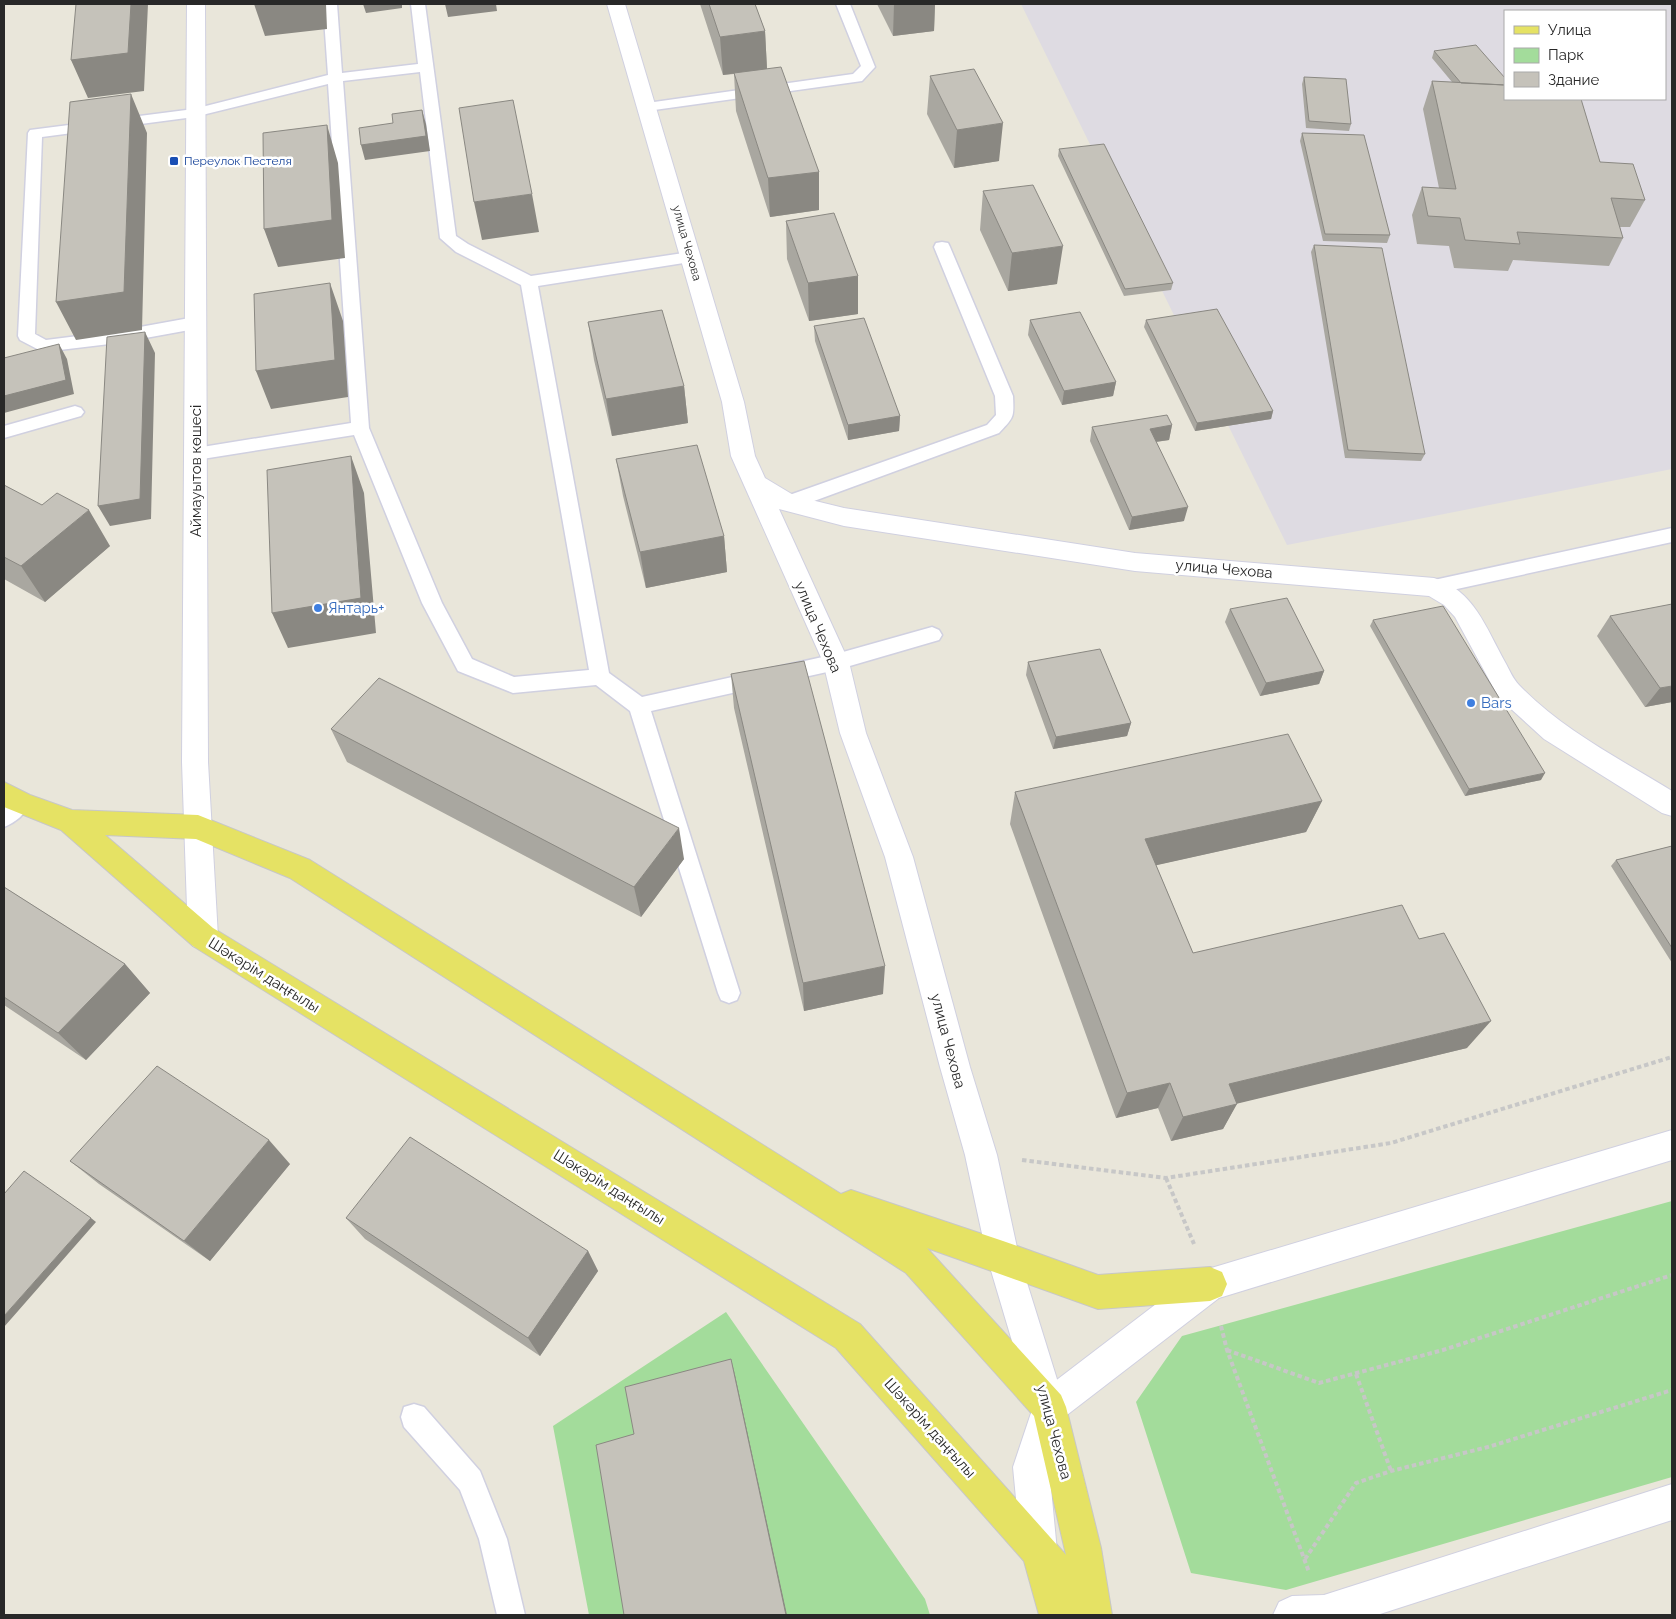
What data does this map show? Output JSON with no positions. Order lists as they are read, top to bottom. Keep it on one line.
{"streets":{"main road":["улица Чехова","Шәкәрім даңғылы"],"street":["Аймауытов көшесі"]},"crossings":[["улица Чехова","Шәкәрім даңғылы"],["Аймауытов көшесі","Шәкәрім даңғылы"]],"places":{"transit":["Переулок Пестеля"],"other":["Янтарь+","Bars"]},"legend":["Улица","Парк","Здание"]}
